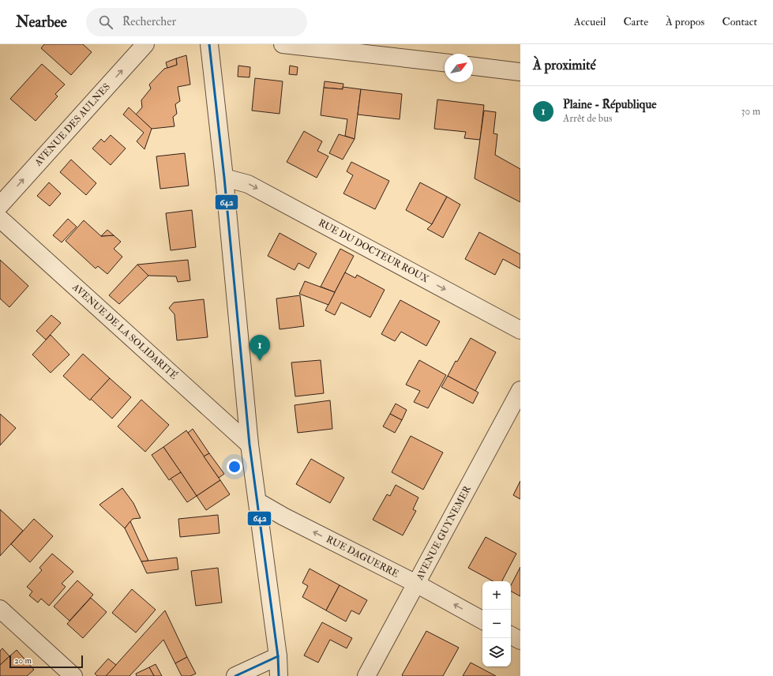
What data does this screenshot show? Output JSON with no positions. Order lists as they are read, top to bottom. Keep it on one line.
{"streets":{"street":["AVENUE DES AULNES","RUE DU DOCTEUR ROUX","AVENUE DE LA SOLIDARITÉ","AVENUE GUYNEMER","RUE DAGUERRE"]},"crossings":[["AVENUE GUYNEMER","RUE DAGUERRE"]],"one_way":["AVENUE DES AULNES","RUE DU DOCTEUR ROUX","RUE DAGUERRE"],"lines":["transit line 642"],"scale_bar":"20 m","north":"top right","page":{"header":"Nearbee","search":"Rechercher","nav":["Accueil","Carte","À propos","Contact"],"heading":"À proximité","list":[{"mark":"1","name":"Plaine - République","note":"Arrêt de bus","value":"30 m"}],"pins":"1","map_buttons":["+","−"],"scale":"20 m"}}
